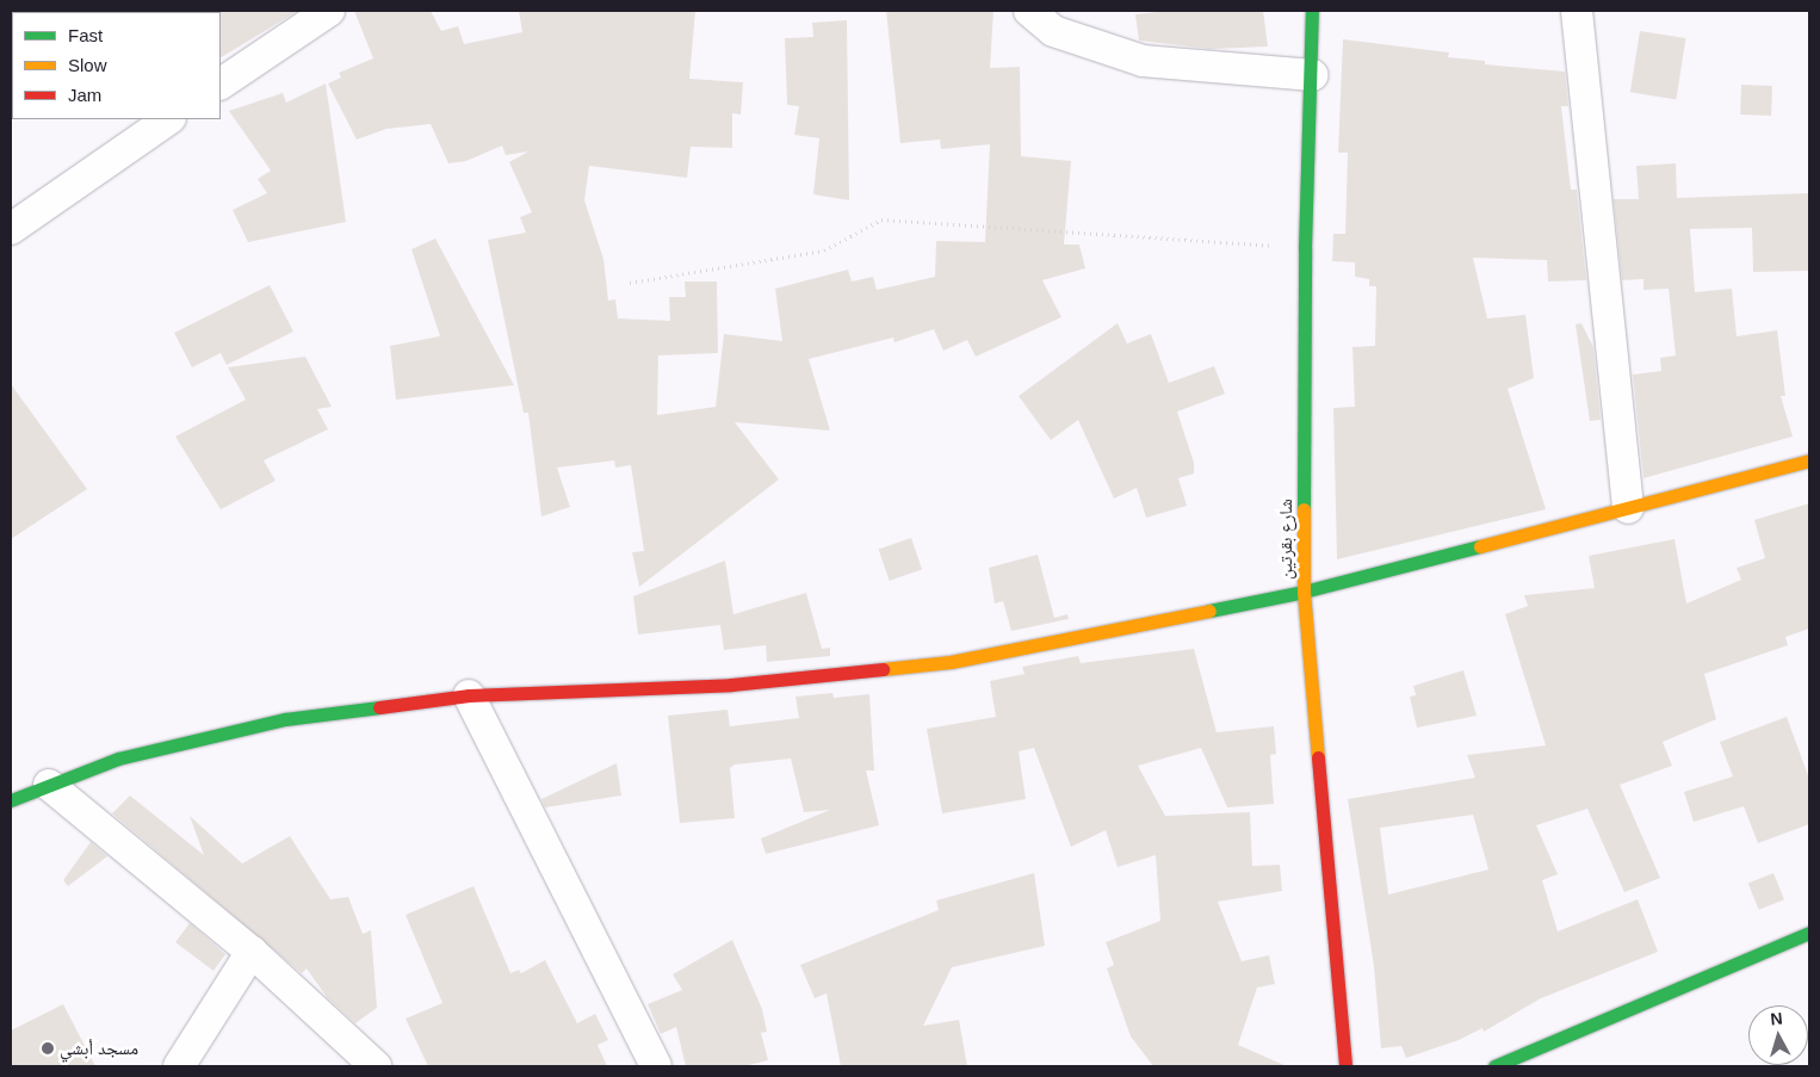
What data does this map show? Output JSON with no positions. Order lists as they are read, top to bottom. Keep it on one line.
{"streets":{"street":["شارع بقرتين"]},"places":["مسجد أبشي"],"legend":["Fast","Slow","Jam"],"north":"top"}
